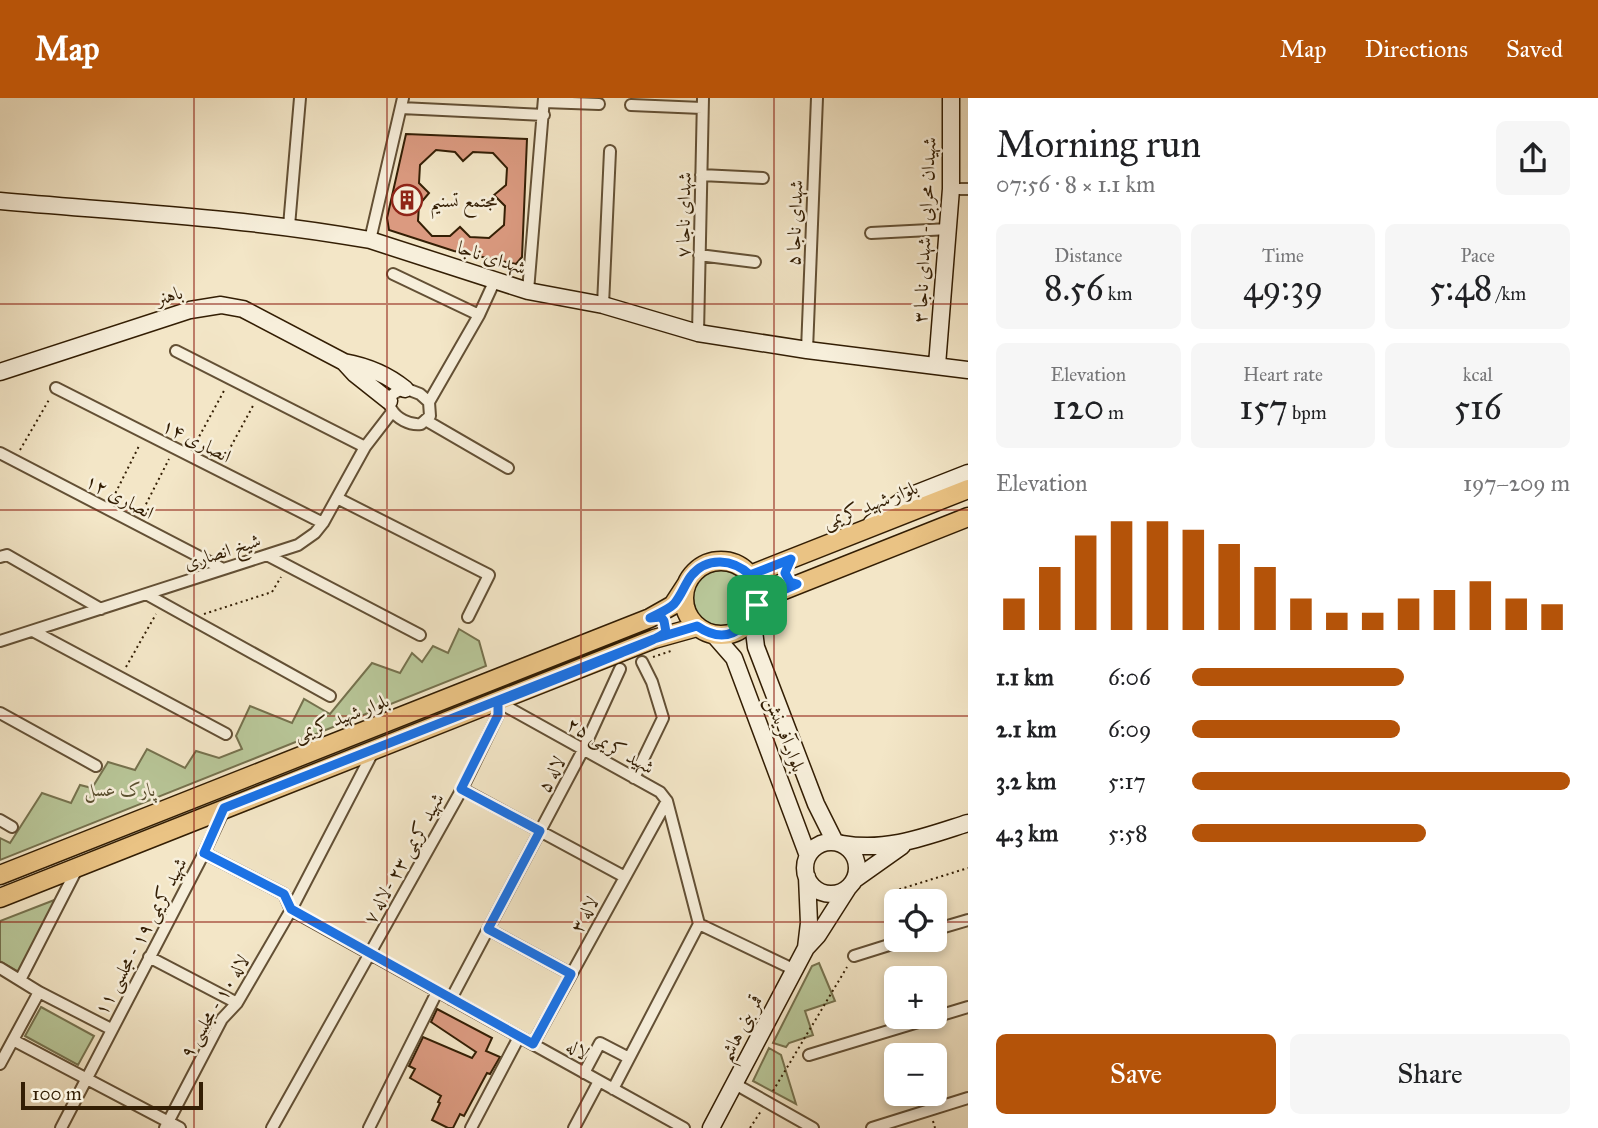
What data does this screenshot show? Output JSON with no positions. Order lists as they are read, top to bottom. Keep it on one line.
{"streets":{"main road":["بلوار شهید کریمی"],"street":["شهدای ناجا ۷","شهدای ناجا ۵","شهیدان محرابی - شهدای ناجا ۳","شهدای ناجا","باهنر","انصاری ۱۴","انصاری ۱۲","شیخ انصاری","بلوار آفرینش","شهید کریمی ۲۵","لاله ۵","شهید کریمی ۲۳ -لاله ۷","لاله ۳","شهید کریمی ۱۹ - مجلسی ۱۱","لاله ۱۰ - مجلسی ۹","قمر بنی هاشم","لاله"]},"crossings":[["شهدای ناجا ۷","شهدای ناجا"],["شهدای ناجا ۵","شهدای ناجا"],["شهیدان محرابی - شهدای ناجا ۳","شهدای ناجا"],["باهنر","شیخ انصاری"],["انصاری ۱۴","شیخ انصاری"],["انصاری ۱۲","شیخ انصاری"],["بلوار شهید کریمی","بلوار آفرینش"],["شهید کریمی ۲۵","لاله ۵"],["شهید کریمی ۲۵","شهید کریمی ۲۳ -لاله ۷"],["شهید کریمی ۲۵","لاله ۳"],["لاله ۵","لاله"],["شهید کریمی ۲۳ -لاله ۷","لاله"],["لاله ۳","لاله"],["شهید کریمی ۱۹ - مجلسی ۱۱","لاله"],["لاله ۱۰ - مجلسی ۹","لاله"]],"parks":["پارک عسل"],"places":{"building":["مجتمع تسنیم"]},"scale_bar":"100 m","page":{"header":"Map","nav":["Map","Directions","Saved"],"heading":["Morning run","07:56 · 8 × 1.1 km"],"stats":[["Distance","8.56 km"],["Time","49:39"],["Pace","5:48 /km"],["Elevation","120 m"],["Heart rate","157 bpm"],["kcal","516"]],"chart":["Elevation","197–209 m"],"list":[{"name":"1.1 km","note":"6:06"},{"name":"2.1 km","note":"6:09"},{"name":"3.2 km","note":"5:17"},{"name":"4.3 km","note":"5:58"}],"map_buttons":["+","−"],"buttons":["Save","Share"],"scale":"100 m"}}
